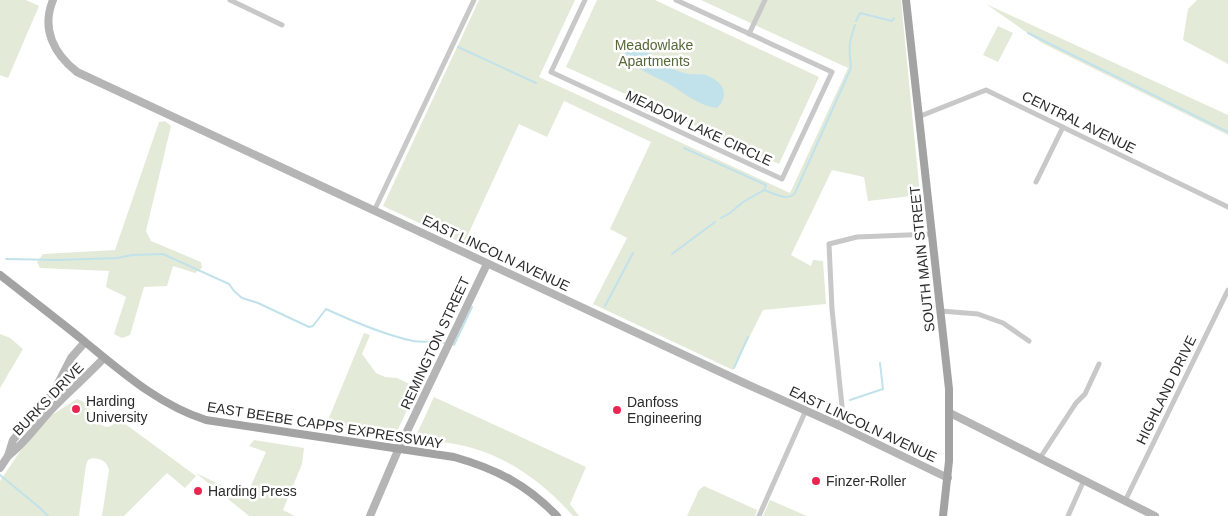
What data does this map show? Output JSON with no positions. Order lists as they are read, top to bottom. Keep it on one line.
{"streets":{"main road":["SOUTH MAIN STREET","EAST BEEBE CAPPS EXPRESSWAY"],"street":["CENTRAL AVENUE","MEADOW LAKE CIRCLE","EAST LINCOLN AVENUE","REMINGTON STREET","HIGHLAND DRIVE","BURKS DRIVE"]},"crossings":[["CENTRAL AVENUE","SOUTH MAIN STREET"],["EAST LINCOLN AVENUE","SOUTH MAIN STREET"],["EAST LINCOLN AVENUE","REMINGTON STREET"],["REMINGTON STREET","EAST BEEBE CAPPS EXPRESSWAY"],["BURKS DRIVE","EAST BEEBE CAPPS EXPRESSWAY"]],"parks":["Meadowlake Apartments"],"places":["Harding University","Danfoss Engineering","Finzer-Roller","Harding Press"]}
